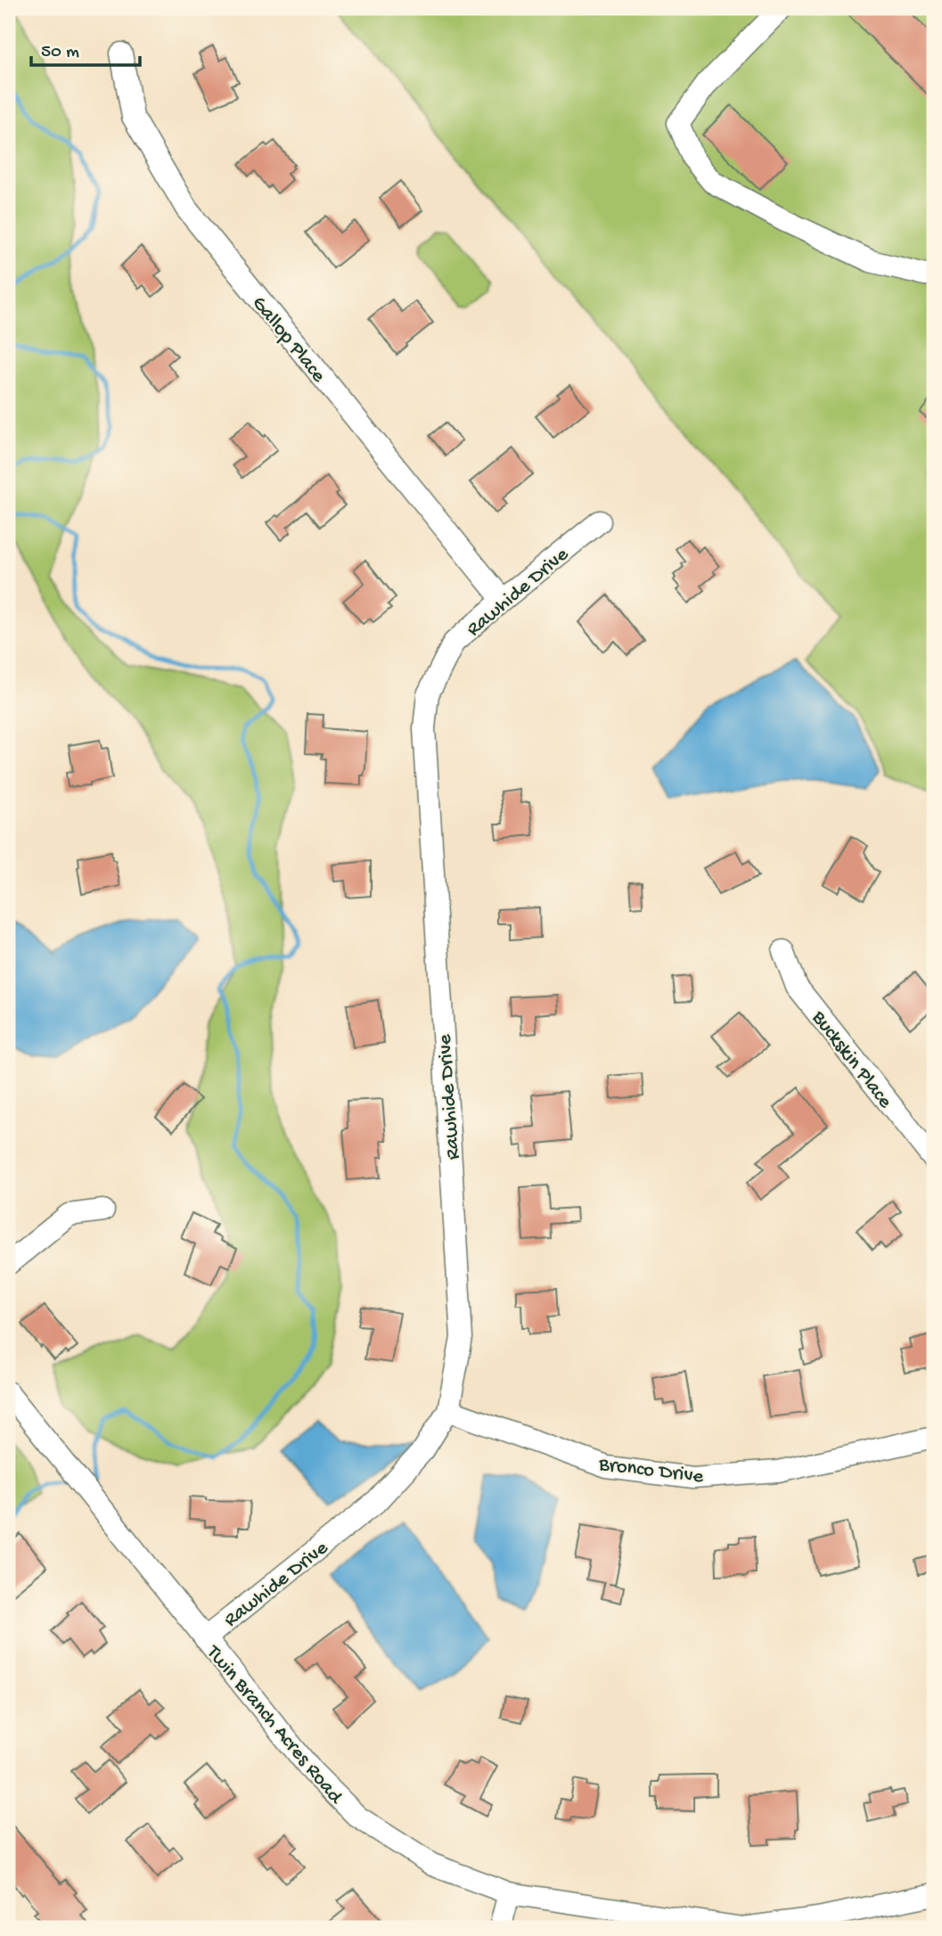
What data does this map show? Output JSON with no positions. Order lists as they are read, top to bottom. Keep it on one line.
{"streets":{"street":["Gallop Place","Rawhide Drive","Buckskin Place","Bronco Drive","Twin Branch Acres Road"]},"crossings":[["Gallop Place","Rawhide Drive"],["Rawhide Drive","Bronco Drive"],["Rawhide Drive","Twin Branch Acres Road"]],"scale_bar":"50 m"}
